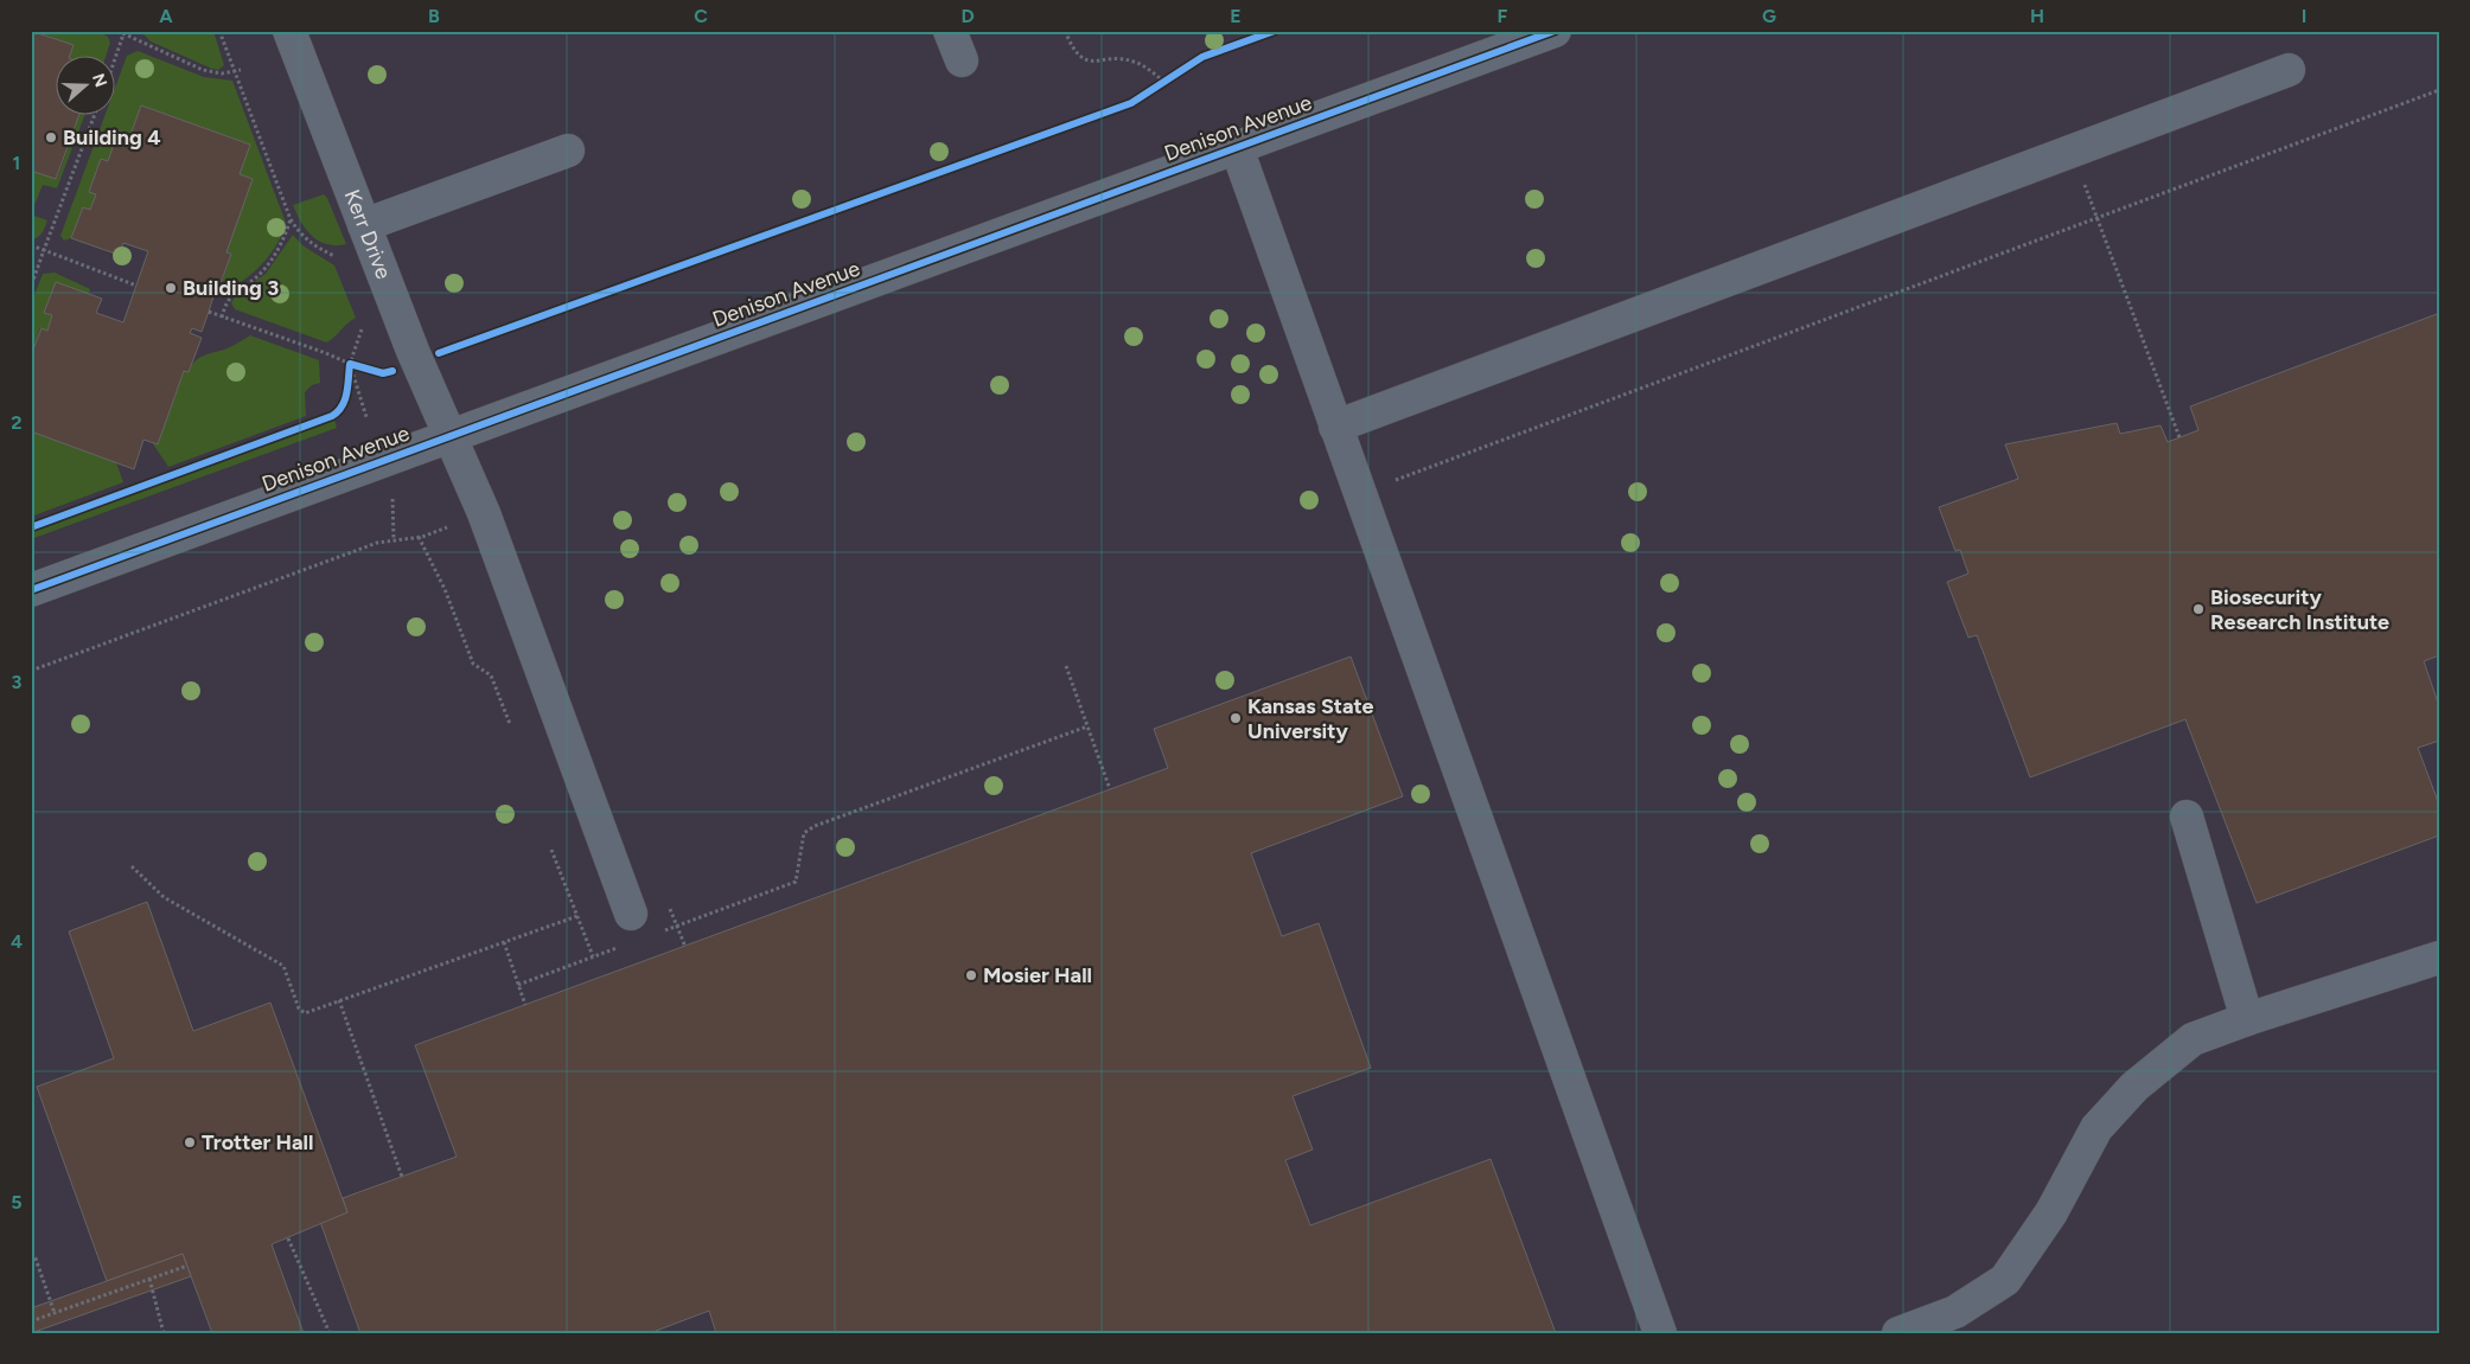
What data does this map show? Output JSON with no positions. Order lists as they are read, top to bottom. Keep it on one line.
{"streets":{"street":["Denison Avenue","Kerr Drive"]},"crossings":[["Denison Avenue","Kerr Drive"]],"places":["Building 4","Building 3","Biosecurity Research Institute","Kansas State University","Mosier Hall","Trotter Hall"],"north":"right","grid":{"columns":["A","B","C","D","E","F","G","H","I"],"rows":["1","2","3","4","5"]}}
